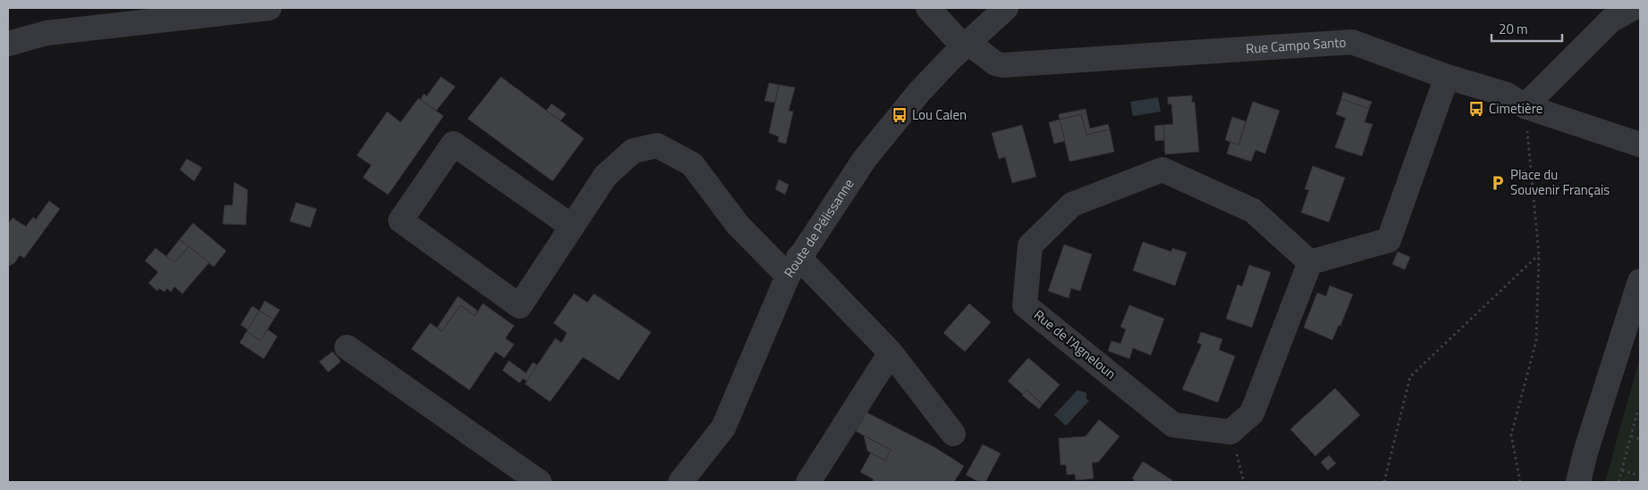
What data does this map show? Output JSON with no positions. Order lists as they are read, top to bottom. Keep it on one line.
{"streets":{"street":["Rue Campo Santo","Route de Pélissanne","Rue de l'Agneloun"]},"crossings":[["Rue Campo Santo","Route de Pélissanne"]],"places":{"bus stop":["Cimetière","Lou Calen"],"parking":["Place du Souvenir Français"]},"scale_bar":"20 m"}
